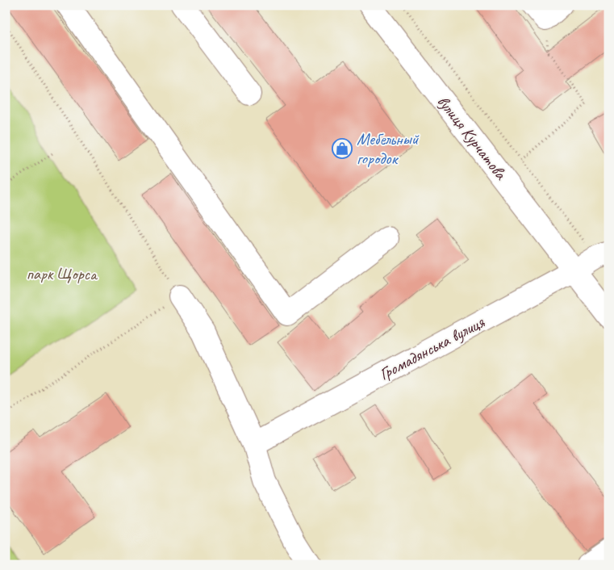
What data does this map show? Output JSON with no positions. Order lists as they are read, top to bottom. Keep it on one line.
{"streets":{"street":["вулиця Курчатова","Громадянська вулиця"]},"crossings":[["вулиця Курчатова","Громадянська вулиця"]],"parks":["парк Щорса"],"places":{"shop":["Мебельный городок"]}}
